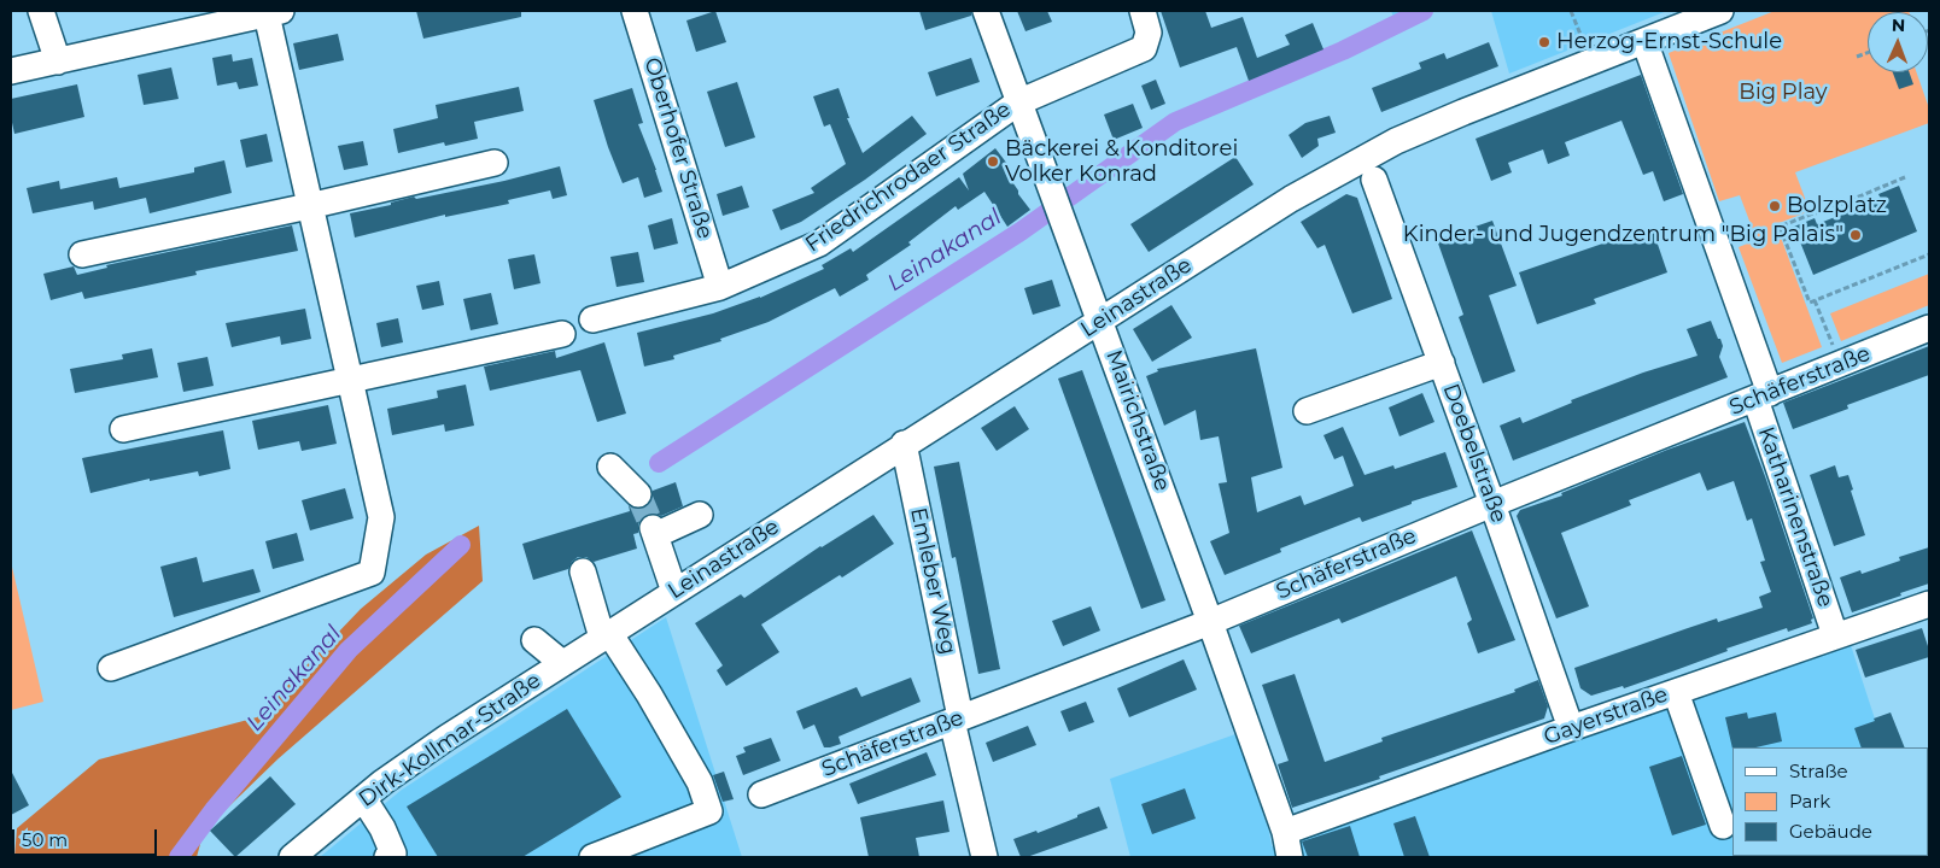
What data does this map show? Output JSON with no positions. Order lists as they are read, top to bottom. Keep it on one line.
{"streets":{"street":["Oberhofer Straße","Friedrichrodaer Straße","Leinastraße","Schäferstraße","Mairichstraße","Doebelstraße","Katharinenstraße","Emleber Weg","Gayerstraße","Dirk-Kollmar-Straße"]},"crossings":[["Oberhofer Straße","Friedrichrodaer Straße"],["Friedrichrodaer Straße","Mairichstraße"],["Leinastraße","Mairichstraße"],["Leinastraße","Katharinenstraße"],["Leinastraße","Emleber Weg"],["Leinastraße","Dirk-Kollmar-Straße"],["Schäferstraße","Mairichstraße"],["Schäferstraße","Doebelstraße"],["Schäferstraße","Katharinenstraße"],["Schäferstraße","Emleber Weg"],["Mairichstraße","Gayerstraße"],["Doebelstraße","Gayerstraße"],["Katharinenstraße","Gayerstraße"]],"water":["Leinakanal"],"parks":["Big Play"],"places":["Herzog-Ernst-Schule","Bäckerei & Konditorei Volker Konrad","Bolzplatz","Kinder- und Jugendzentrum \"Big Palais\""],"legend":["Straße","Park","Gebäude"],"scale_bar":"50 m","north":"top"}
